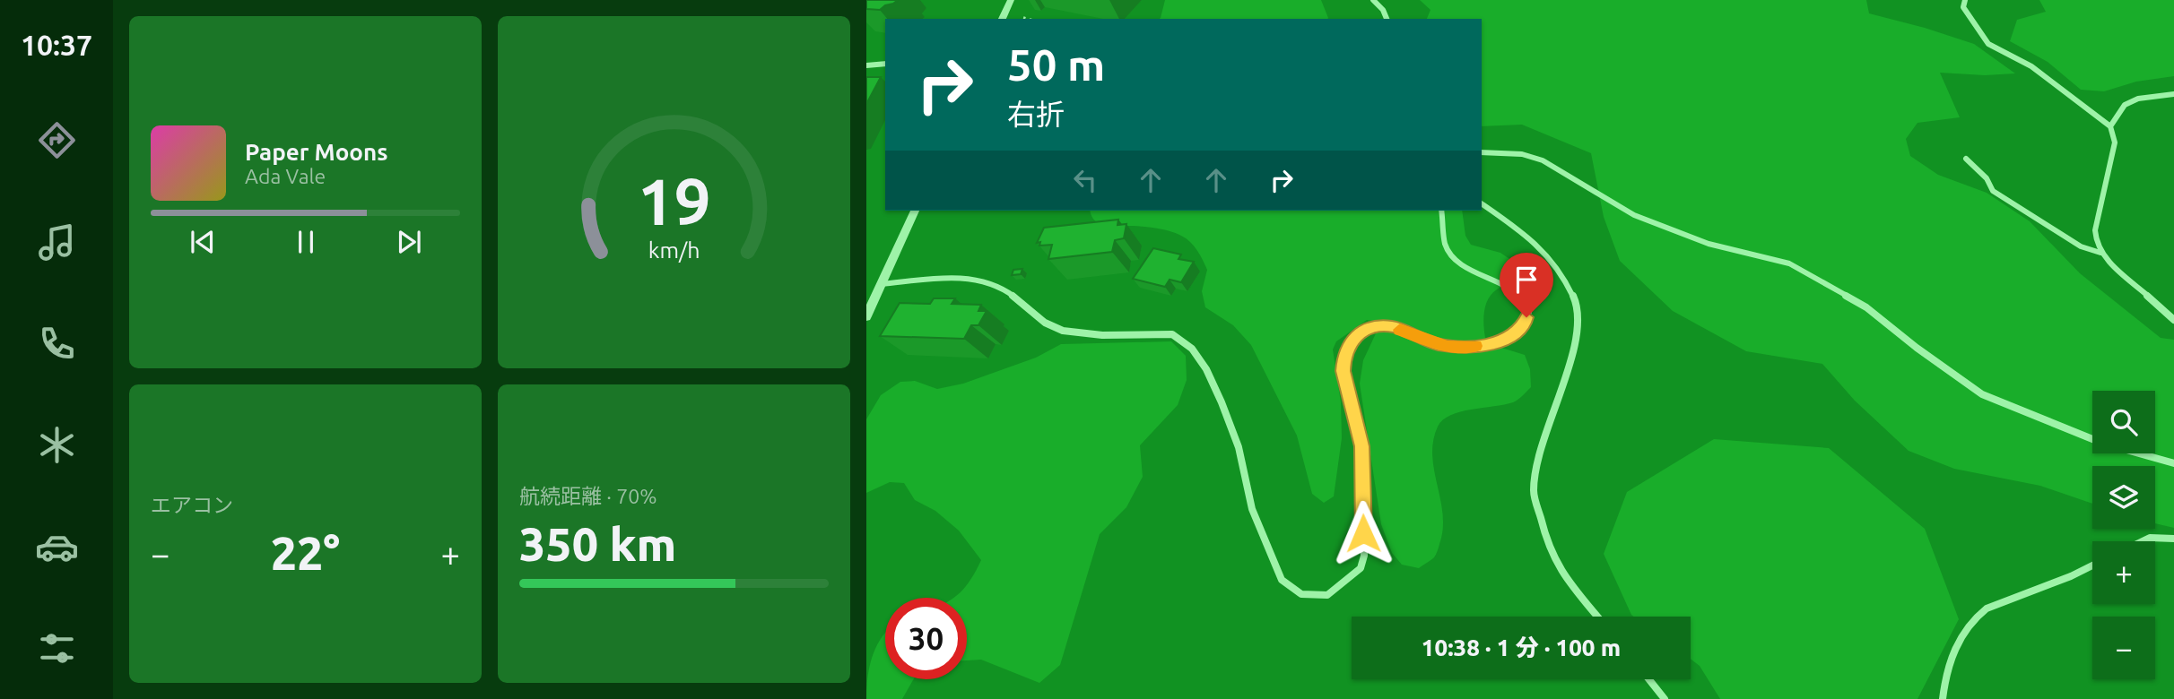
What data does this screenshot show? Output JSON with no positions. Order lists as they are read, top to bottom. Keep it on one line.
{"page":{"tabs":"10:37","turn":["50 m","右折"],"song":["Paper Moons","Ada Vale"],"tile":["エアコン",["航続距離 · 70%","350 km"]],"map_buttons":["+","−"],"heat":["−","22°","+"],"limit":"30","trip":"10:38 · 1 分 · 100 m","gauge":["19","km/h"]}}
